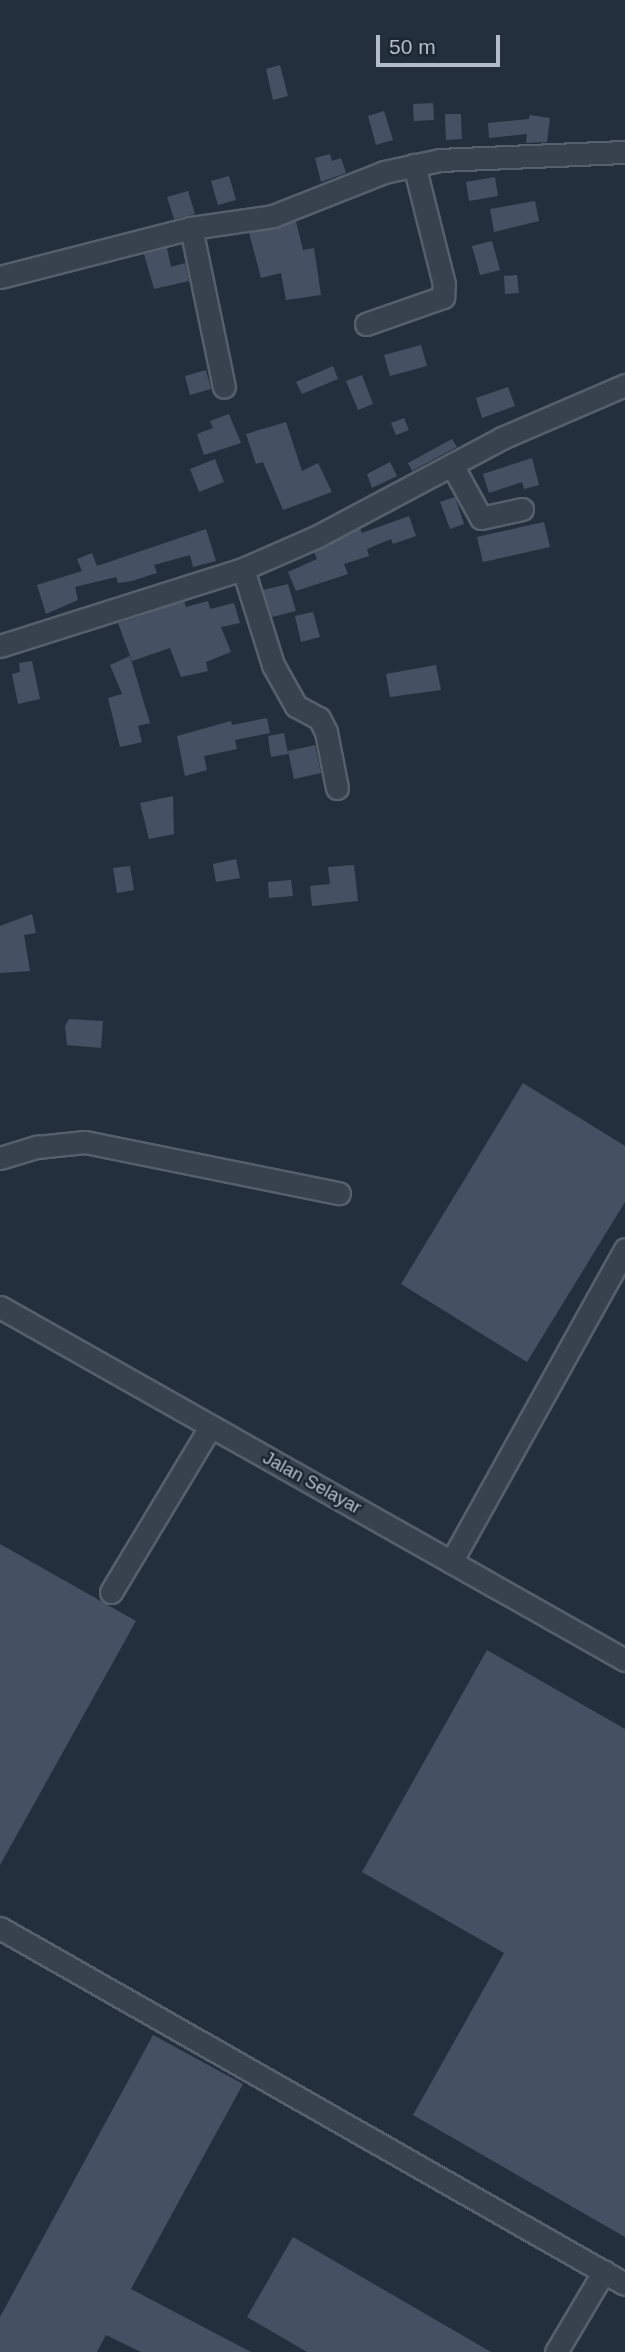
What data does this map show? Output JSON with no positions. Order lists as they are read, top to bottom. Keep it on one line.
{"streets":{"street":["Jalan Selayar"]},"scale_bar":"50 m"}
